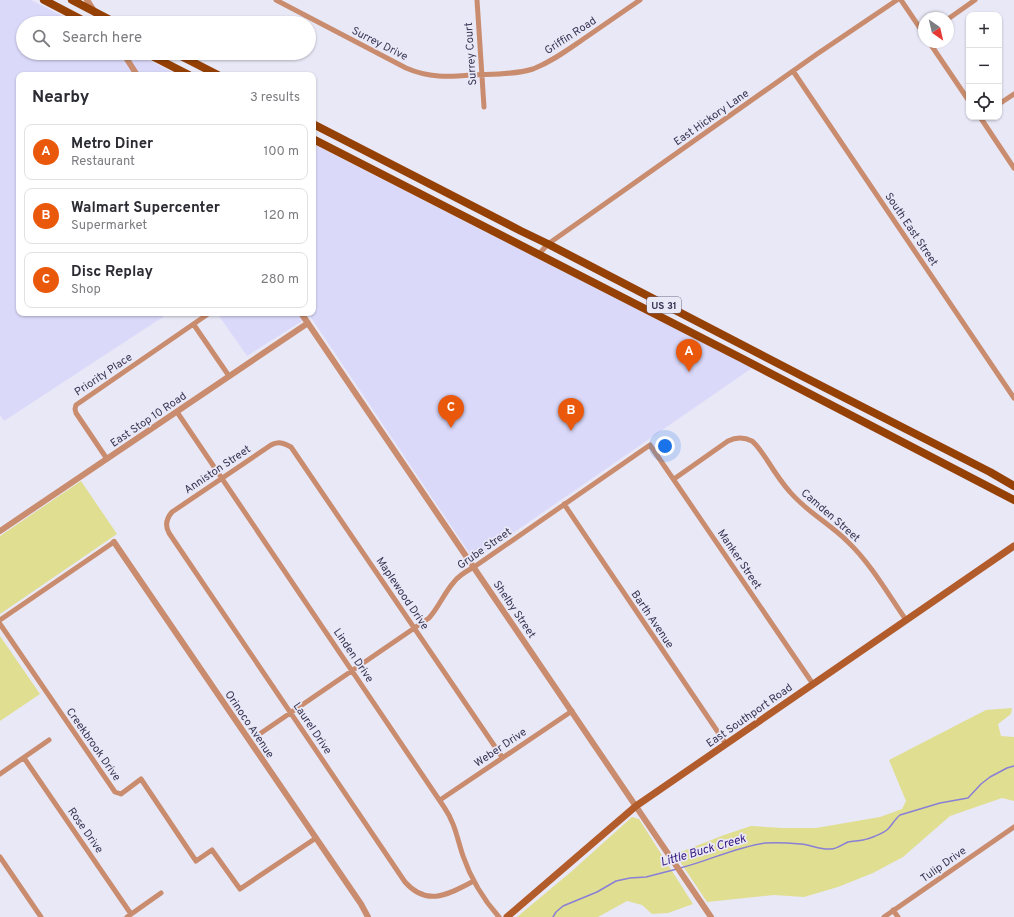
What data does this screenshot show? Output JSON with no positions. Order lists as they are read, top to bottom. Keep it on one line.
{"streets":{"main road":["US 31","East Southport Road"],"street":["Griffin Road","Surrey Drive","Surrey Court","East Hickory Lane","South East Street","Priority Place","East Stop 10 Road","Anniston Street","Camden Street","Grube Street","Manker Street","Maplewood Drive","Shelby Street","Barth Avenue","Linden Drive","Orinoco Avenue","Laurel Drive","Creekbrook Drive","Weber Drive","Rose Drive","Tulip Drive"]},"crossings":[["Griffin Road","Surrey Drive"],["Griffin Road","Surrey Court"],["Surrey Drive","Surrey Court"],["East Hickory Lane","South East Street"],["East Hickory Lane","US 31"],["Priority Place","East Stop 10 Road"],["East Stop 10 Road","Shelby Street"],["East Stop 10 Road","Linden Drive"],["Anniston Street","Maplewood Drive"],["Anniston Street","Linden Drive"],["Anniston Street","Laurel Drive"],["Camden Street","Manker Street"],["Camden Street","East Southport Road"],["Grube Street","Manker Street"],["Grube Street","Maplewood Drive"],["Grube Street","Shelby Street"],["Grube Street","Barth Avenue"],["Grube Street","Linden Drive"],["Grube Street","Laurel Drive"],["Manker Street","East Southport Road"],["Maplewood Drive","Weber Drive"],["Shelby Street","East Southport Road"],["Shelby Street","Weber Drive"],["Barth Avenue","East Southport Road"],["Linden Drive","Laurel Drive"],["Linden Drive","Weber Drive"],["Orinoco Avenue","Creekbrook Drive"]],"water":["Little Buck Creek"],"north":"bottom right","page":{"map_buttons":["+","−"],"search":"Search here","heading":["Nearby","3 results"],"list":[{"mark":"A","name":"Metro Diner","note":"Restaurant","value":"100 m"},{"mark":"B","name":"Walmart Supercenter","note":"Supermarket","value":"120 m"},{"mark":"C","name":"Disc Replay","note":"Shop","value":"280 m"}],"pins":["A","C","B"]}}
